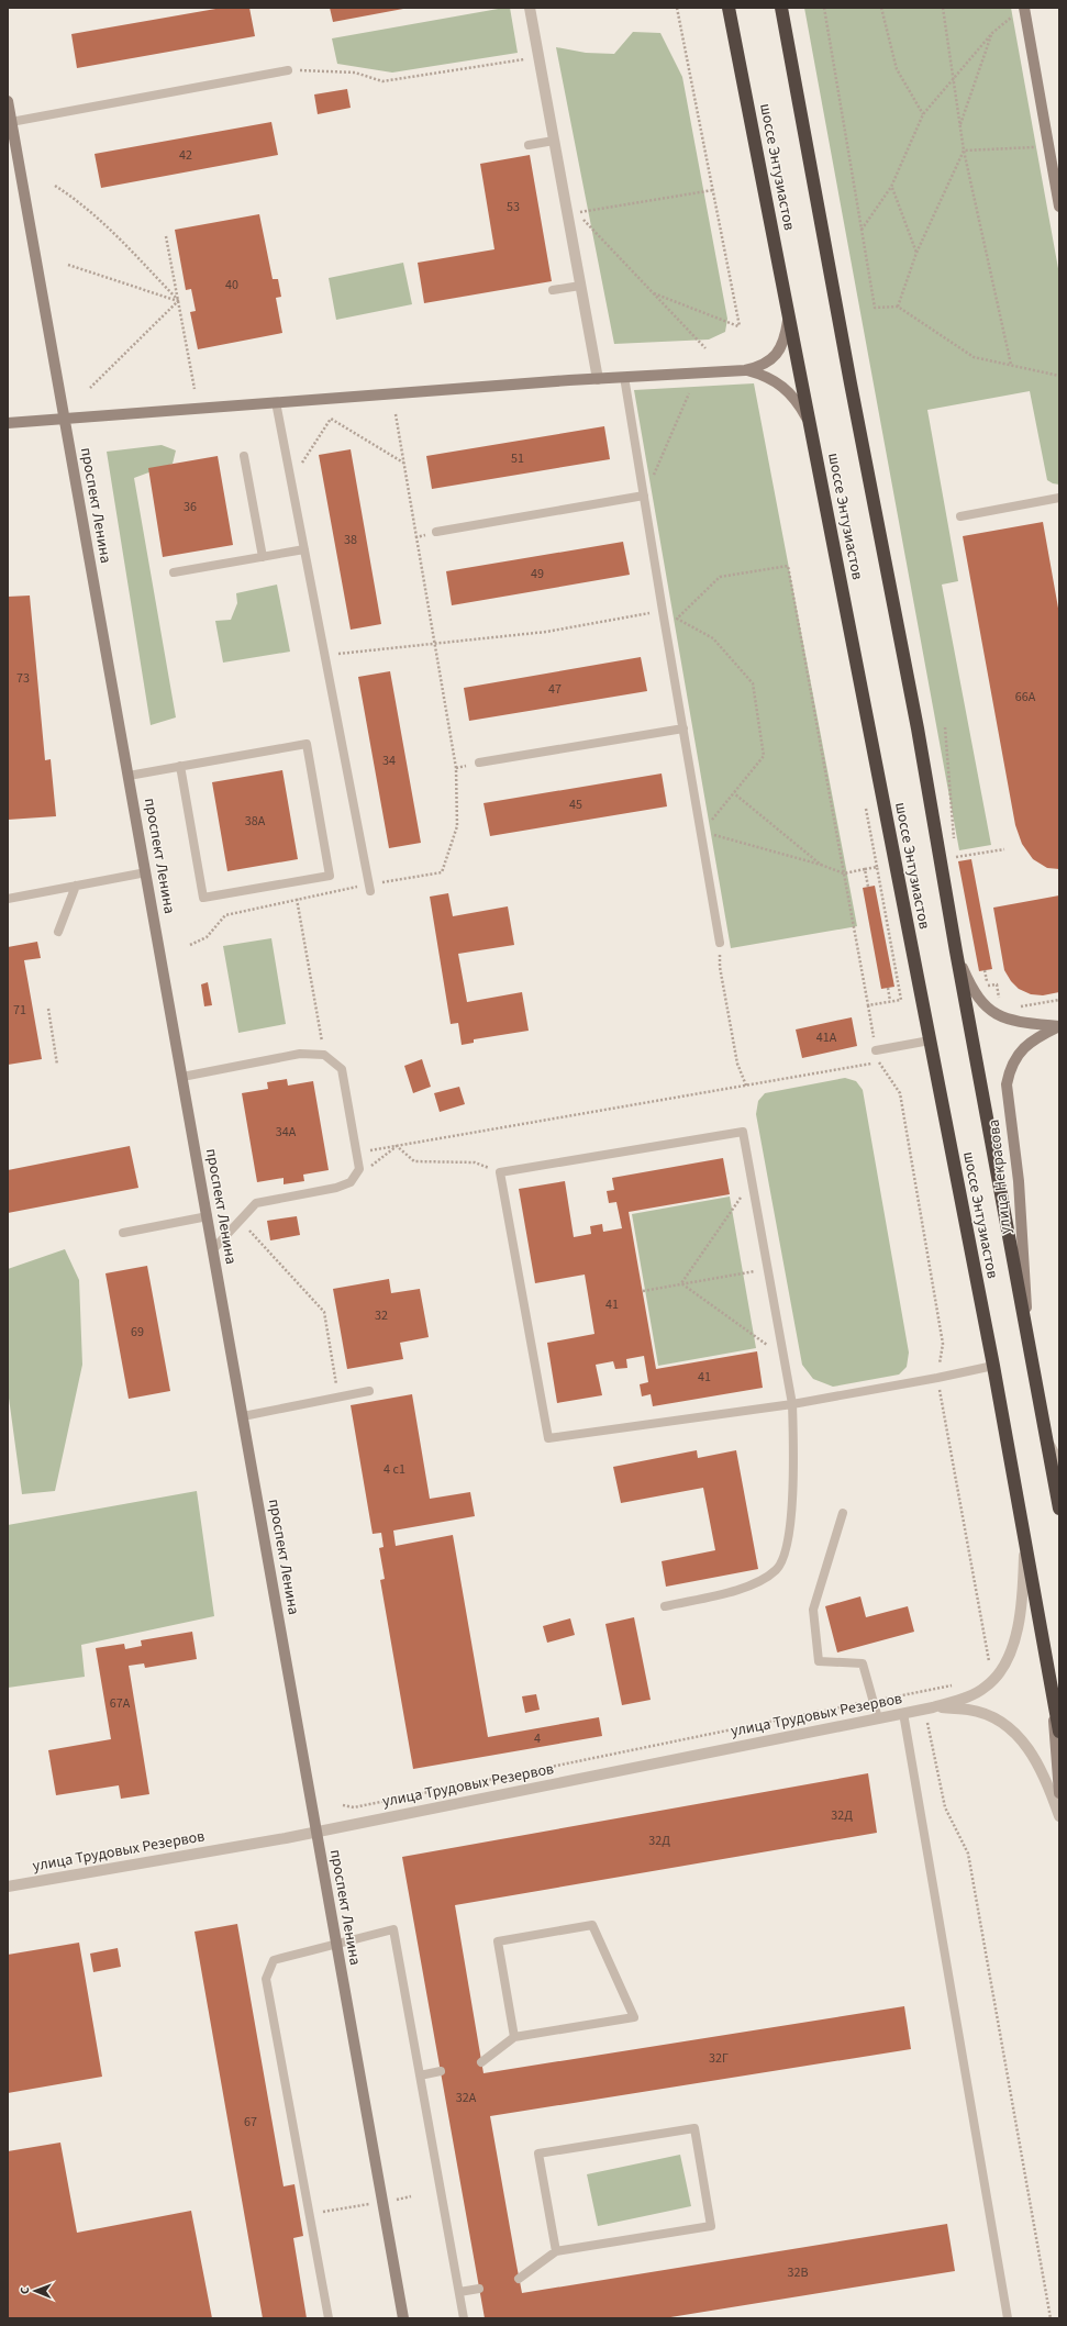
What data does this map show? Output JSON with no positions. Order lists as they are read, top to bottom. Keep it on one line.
{"streets":{"highway":["шоссе Энтузиастов"],"main road":["проспект Ленина","улица Некрасова"],"street":["улица Трудовых Резервов"]},"crossings":[["шоссе Энтузиастов","улица Некрасова"],["шоссе Энтузиастов","улица Трудовых Резервов"],["проспект Ленина","улица Трудовых Резервов"]],"house_numbers":["42","53","40","51","36","38","49","73","47","66А","34","45","38А","71","41А","34А","41","32","69","41","4 с1","67А","4","32Д","32Д","32Г","32А","67","32В"],"north":"left"}
